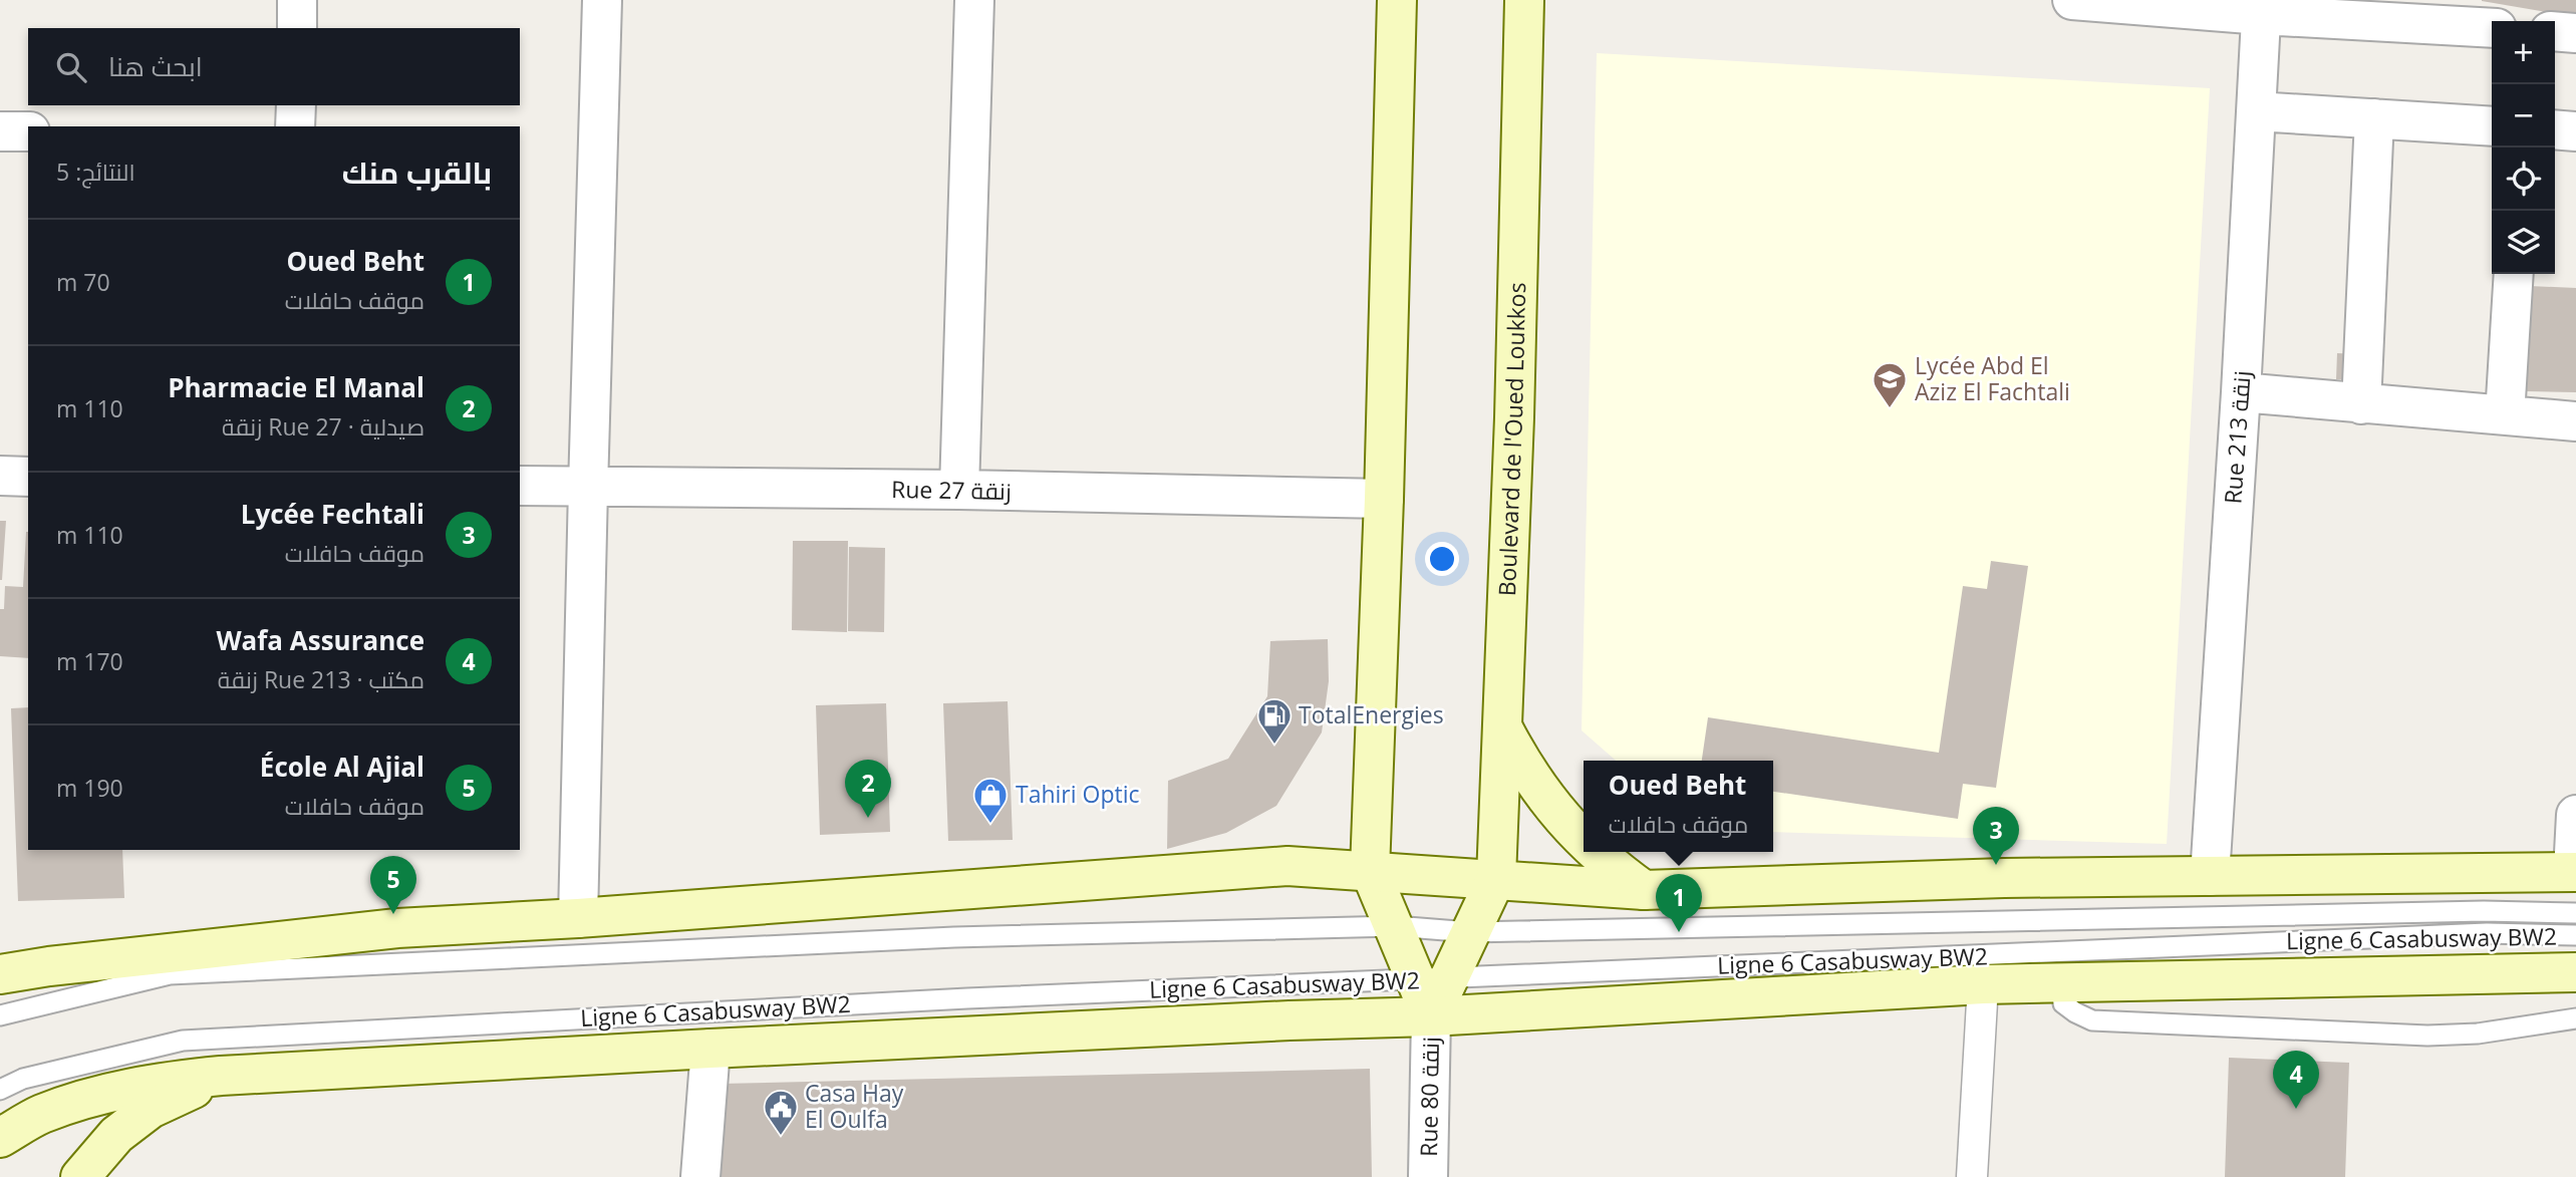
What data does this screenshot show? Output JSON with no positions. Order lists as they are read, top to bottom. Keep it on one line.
{"streets":{"main road":["Boulevard de l'Oued Loukkos"],"street":["Rue 213 زنقة","Rue 27 زنقة","Rue 80 زنقة"],"lane":["Ligne 6 Casabusway BW2"]},"places":{"school or university":["Lycée Abd El Aziz El Fachtali"],"fuel station":["TotalEnergies"],"shop":["Tahiri Optic"],"public building":["Casa Hay El Oulfa"]},"page":{"map_buttons":["+","−"],"search":"ابحث هنا","heading":["بالقرب منك","النتائج: 5"],"list":[{"mark":"1","name":"Oued Beht","note":"موقف حافلات","value":"70 m"},{"mark":"2","name":"Pharmacie El Manal","note":"صيدلية · Rue 27 زنقة","value":"110 m"},{"mark":"3","name":"Lycée Fechtali","note":"موقف حافلات","value":"110 m"},{"mark":"4","name":"Wafa Assurance","note":"مكتب · Rue 213 زنقة","value":"170 m"},{"mark":"5","name":"École Al Ajial","note":"موقف حافلات","value":"190 m"}],"pins":["2","3","5","1","4"],"popup":["Oued Beht","موقف حافلات"]}}
